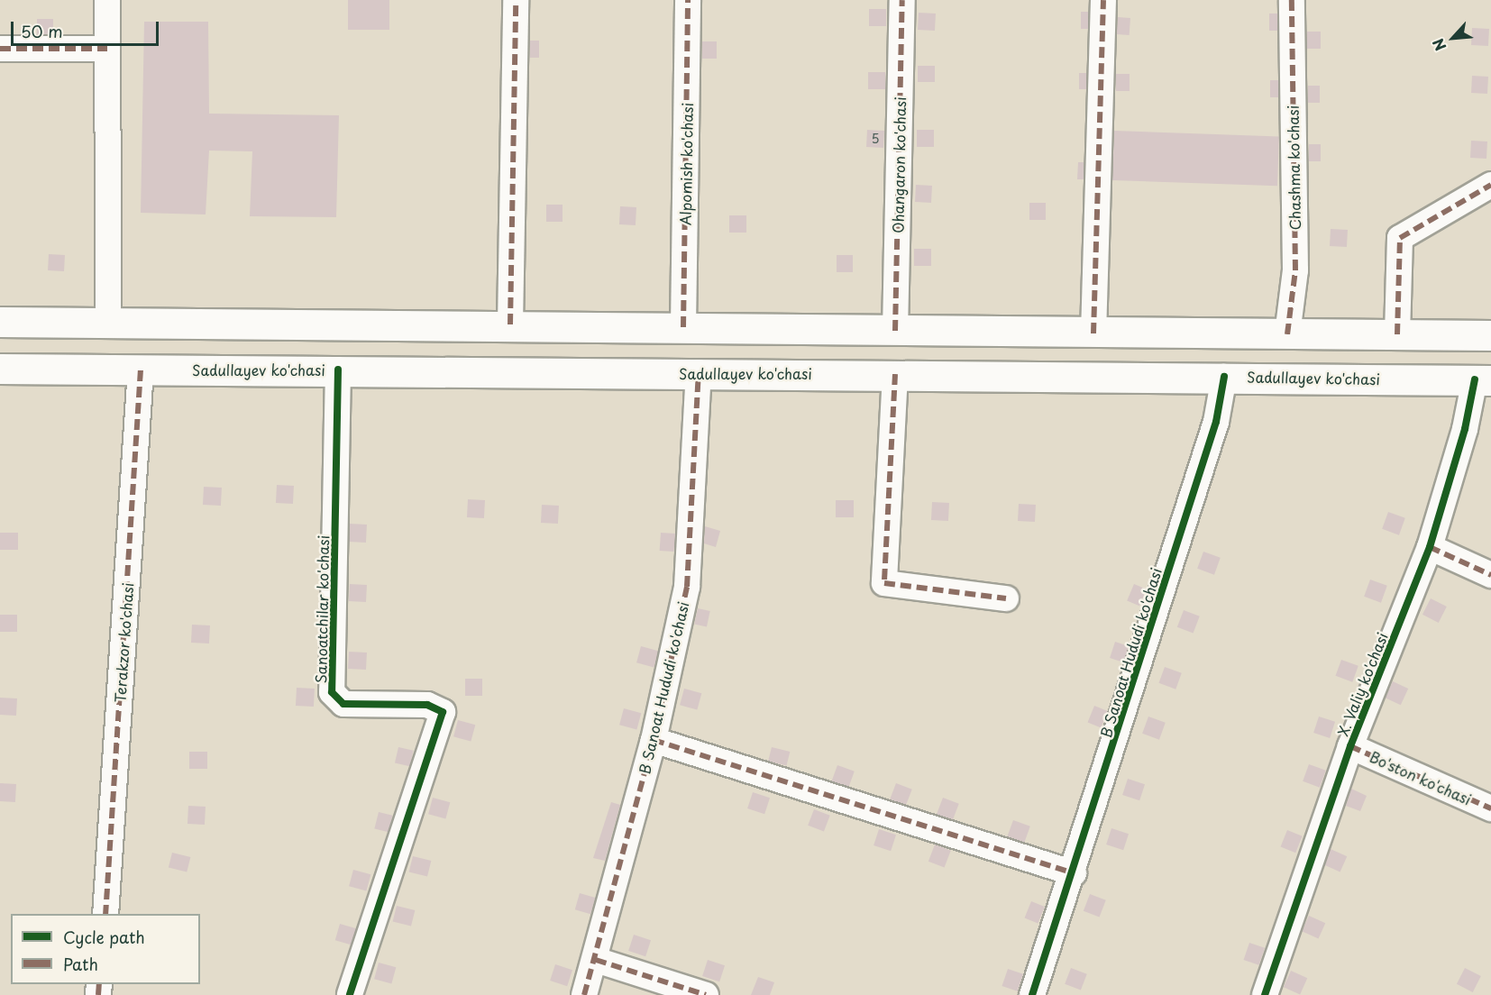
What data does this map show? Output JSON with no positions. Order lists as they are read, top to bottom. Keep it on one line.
{"streets":{"main road":["Sadullayev ko'chasi"],"street":["Alpomish ko'chasi","Ohangaron ko'chasi","Chashma ko'chasi","Sanoatchilar ko'chasi","Terakzor ko'chasi","B Sanoat Hududi ko'chasi","X. Valiy ko'chasi","Bo'ston ko'chasi"]},"crossings":[["Sadullayev ko'chasi","Sanoatchilar ko'chasi"],["Sadullayev ko'chasi","Terakzor ko'chasi"],["Sadullayev ko'chasi","B Sanoat Hududi ko'chasi"],["Sadullayev ko'chasi","X. Valiy ko'chasi"],["X. Valiy ko'chasi","Bo'ston ko'chasi"]],"house_numbers":["5"],"legend":["Cycle path","Path"],"scale_bar":"50 m","north":"bottom left"}
